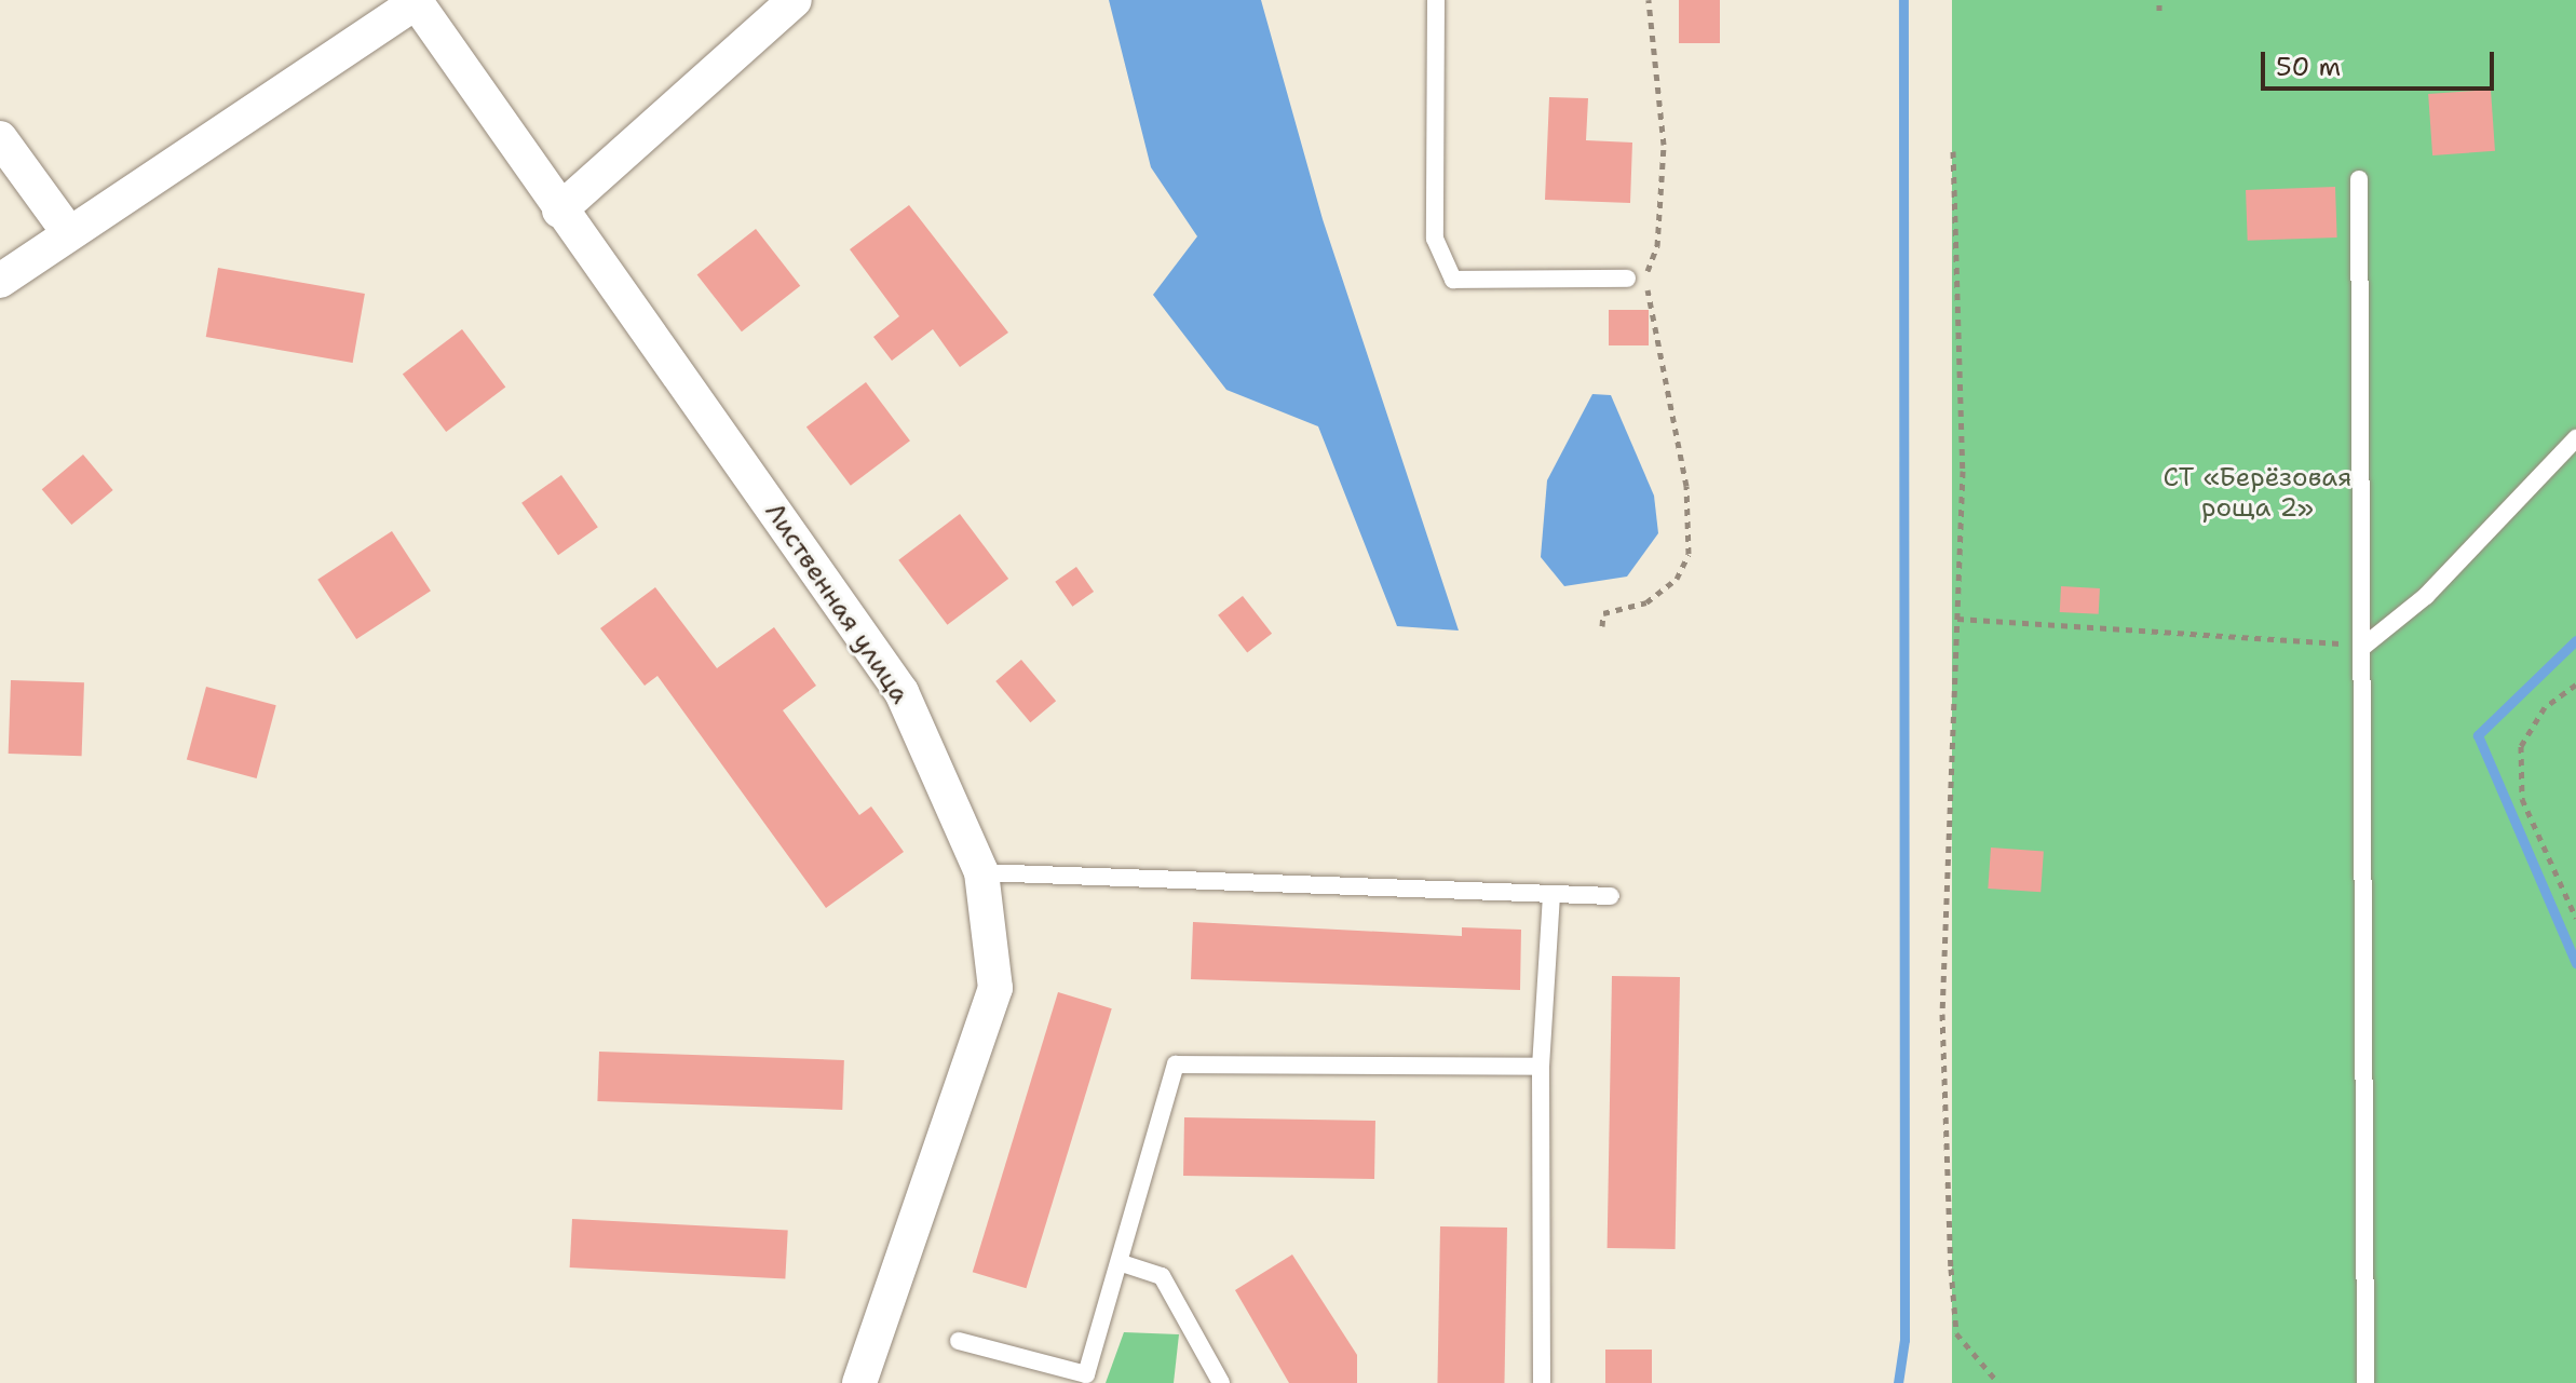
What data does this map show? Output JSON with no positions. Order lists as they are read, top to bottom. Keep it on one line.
{"streets":{"street":["Лиственная улица"]},"parks":["СТ «Берёзовая роща 2»"],"scale_bar":"50 m"}
